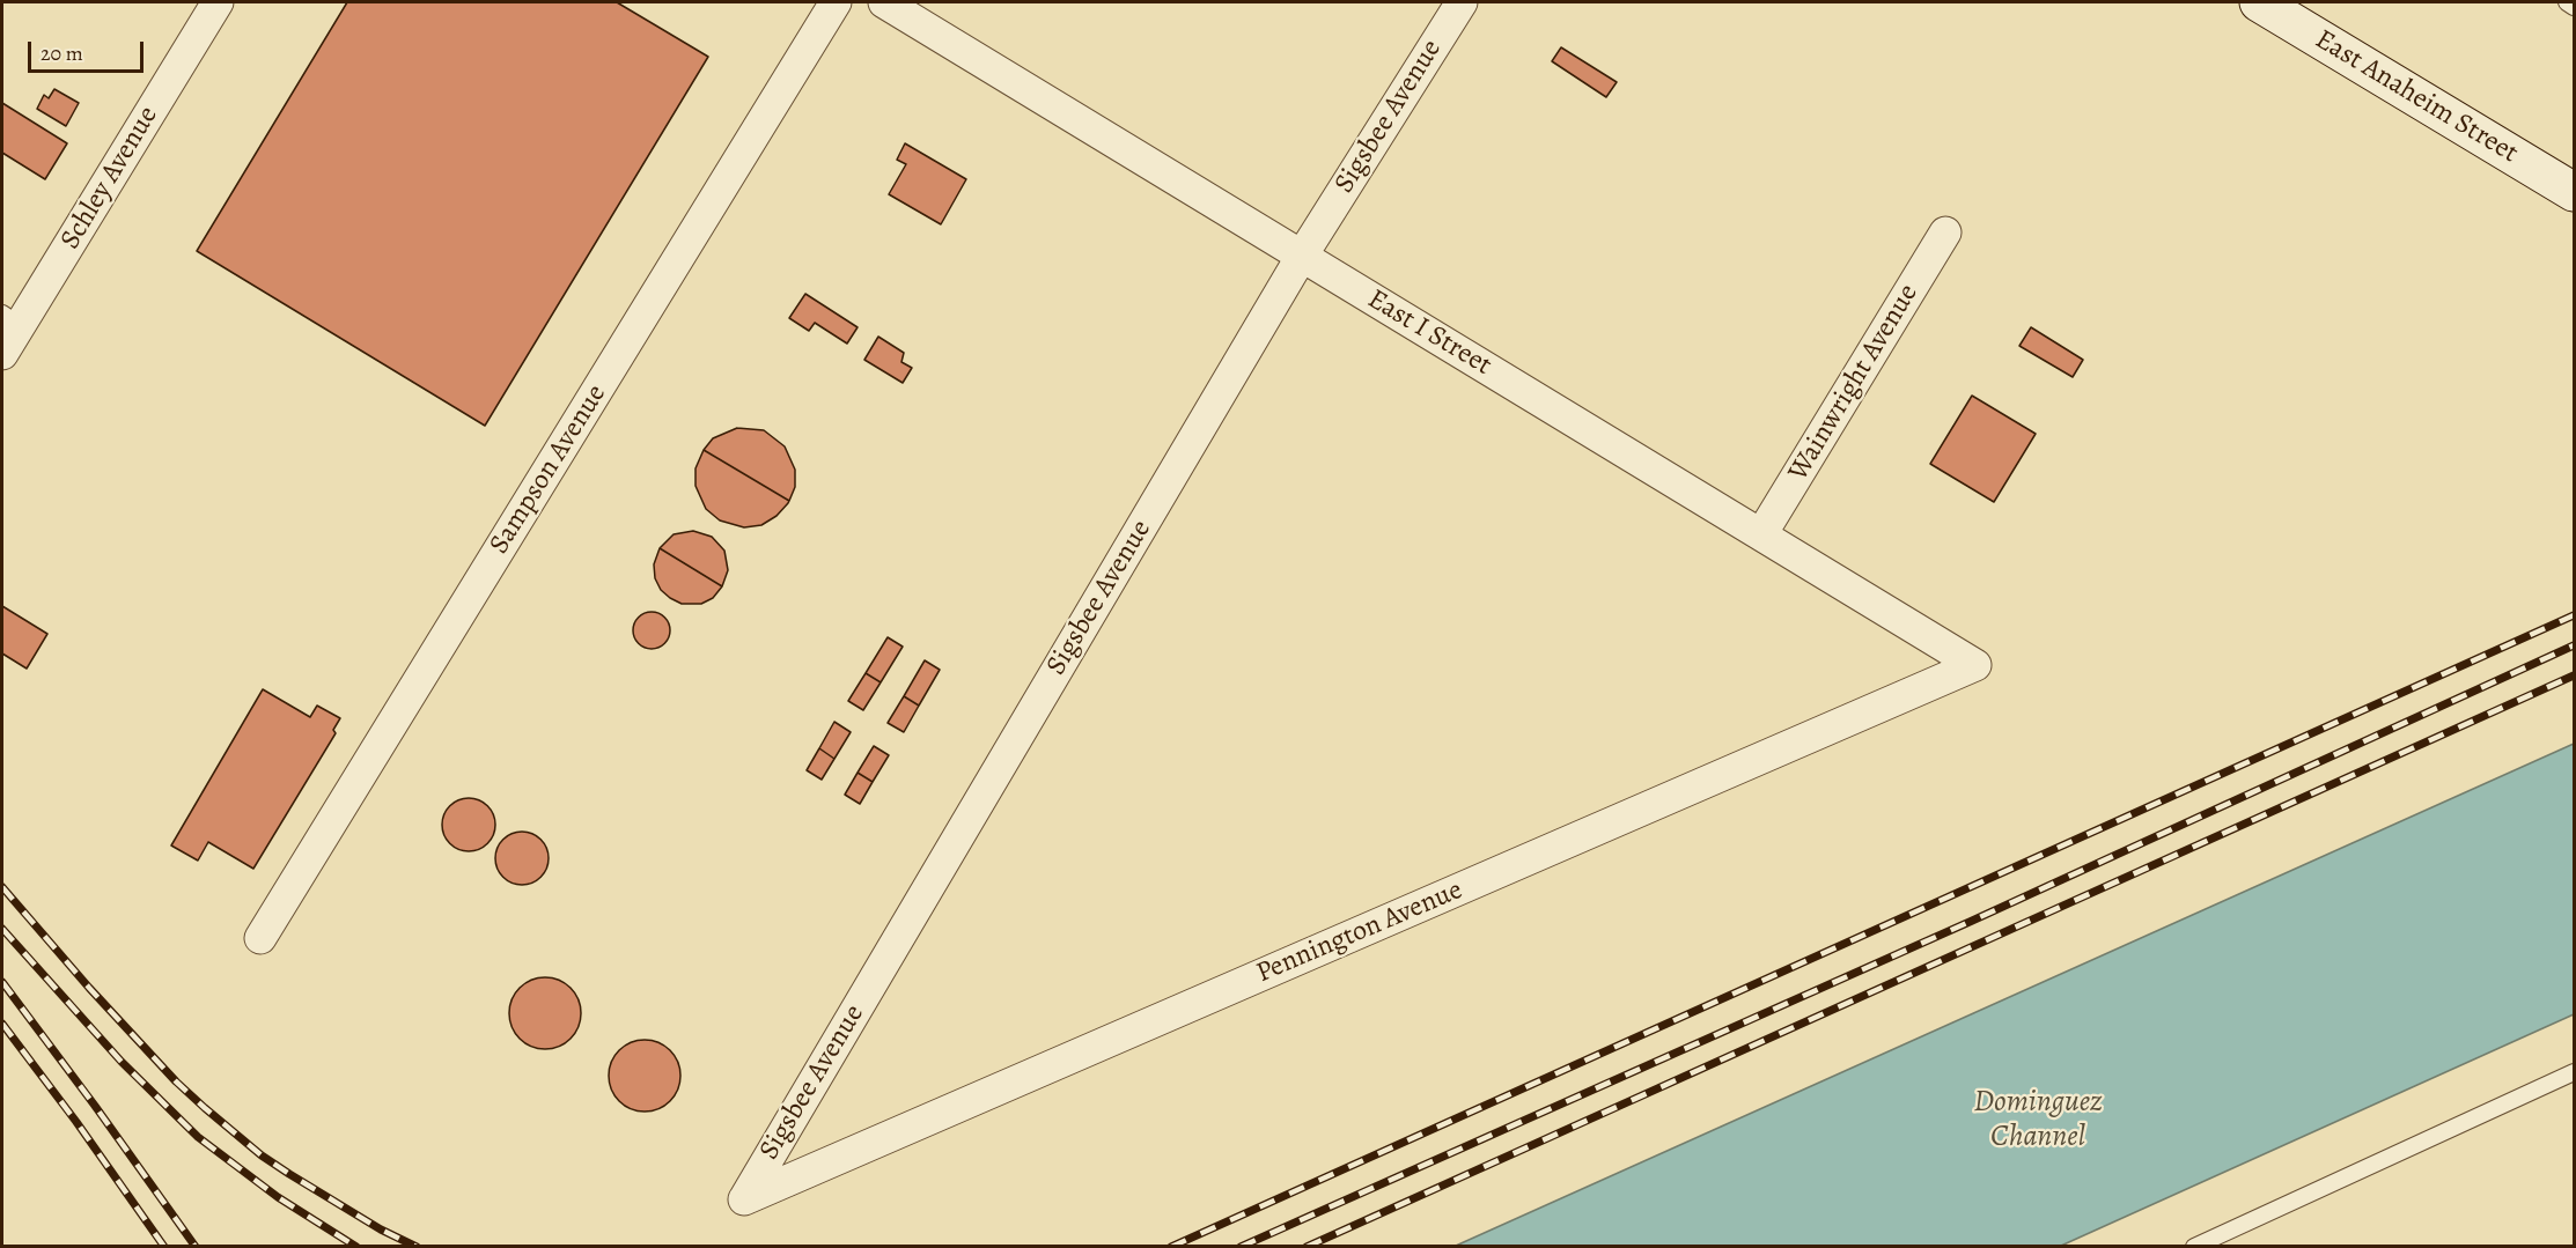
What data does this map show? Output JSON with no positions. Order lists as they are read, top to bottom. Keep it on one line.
{"streets":{"main road":["East Anaheim Street"],"street":["Sigsbee Avenue","Schley Avenue","East I Street","Wainwright Avenue","Sampson Avenue","Pennington Avenue"]},"crossings":[["Sigsbee Avenue","East I Street"],["Sigsbee Avenue","Pennington Avenue"],["East I Street","Wainwright Avenue"],["East I Street","Pennington Avenue"]],"water":["Dominguez Channel"],"scale_bar":"20 m"}
